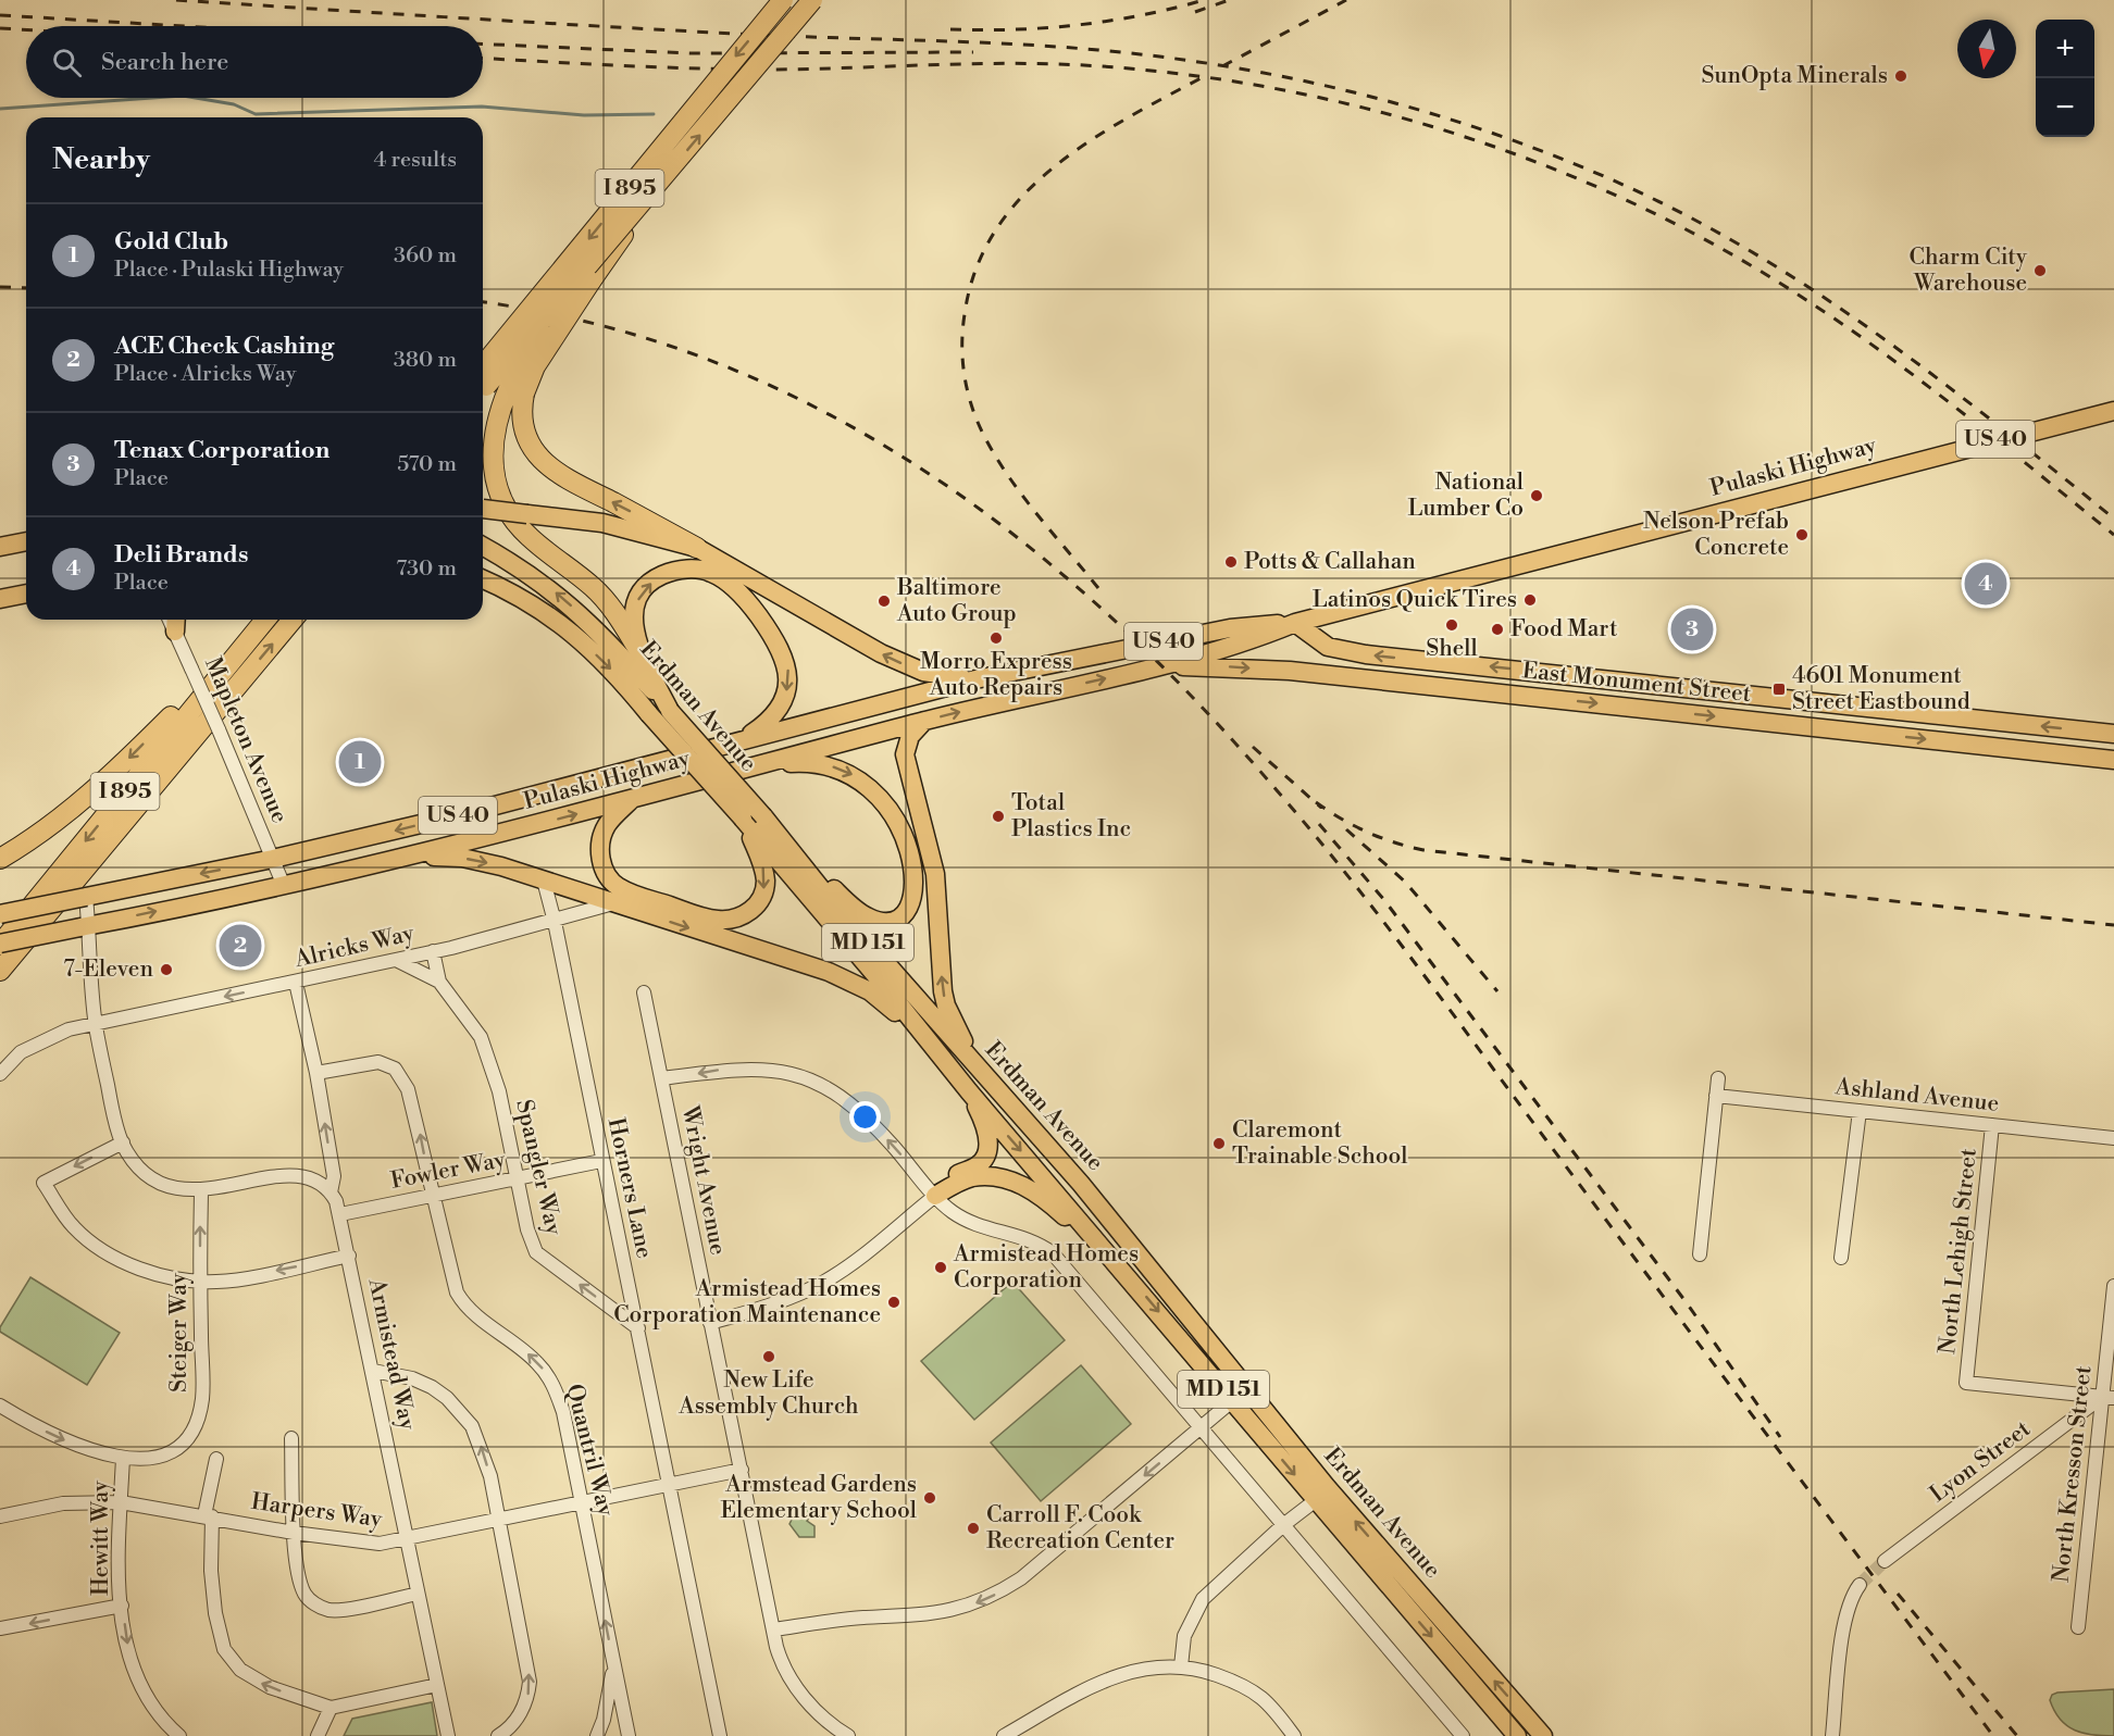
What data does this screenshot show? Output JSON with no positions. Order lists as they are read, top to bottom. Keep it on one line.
{"streets":{"highway":["I 895"],"main road":["US 40","Pulaski Highway","East Monument Street","Erdman Avenue","MD 151"],"street":["Mapleton Avenue","Alricks Way","Ashland Avenue","Spangler Way","Fowler Way","Wright Avenue","Horners Lane","North Lehigh Street","Steiger Way","Armistead Way","Quantril Way","Lyon Street","North Kresson Street","Harpers Way","Hewitt Way"]},"crossings":[["I 895","Pulaski Highway"],["Pulaski Highway","East Monument Street"],["Pulaski Highway","Mapleton Avenue"],["Alricks Way","Spangler Way"],["Alricks Way","Horners Lane"],["Alricks Way","Armistead Way"],["Ashland Avenue","North Lehigh Street"],["Spangler Way","Fowler Way"],["Spangler Way","Horners Lane"],["Fowler Way","Horners Lane"],["Fowler Way","Armistead Way"],["Fowler Way","Quantril Way"],["Wright Avenue","Harpers Way"],["Horners Lane","Harpers Way"],["North Lehigh Street","Lyon Street"],["North Lehigh Street","North Kresson Street"],["Steiger Way","Hewitt Way"],["Armistead Way","Quantril Way"],["Armistead Way","Harpers Way"],["Quantril Way","Harpers Way"],["Lyon Street","North Kresson Street"],["Harpers Way","Hewitt Way"]],"one_way":["Spangler Way","Quantril Way","Hewitt Way"],"places":{"other":["SunOpta Minerals","Charm City Warehouse","National Lumber Co","Nelson Prefab Concrete","Potts & Callahan","Latinos Quick Tires","Baltimore Auto Group","Shell","Food Mart","Morro Express Auto Repairs","Total Plastics Inc","7-Eleven","Claremont Trainable School","Armistead Homes Corporation","Armistead Homes Corporation Maintenance","New Life Assembly Church","Armstead Gardens Elementary School","Carroll F. Cook Recreation Center"],"transit":["4601 Monument Street Eastbound"]},"north":"bottom","page":{"map_buttons":["+","−"],"search":"Search here","heading":["Nearby","4 results"],"list":[{"mark":"1","name":"Gold Club","note":"Place · Pulaski Highway","value":"360 m"},{"mark":"2","name":"ACE Check Cashing","note":"Place · Alricks Way","value":"380 m"},{"mark":"3","name":"Tenax Corporation","note":"Place","value":"570 m"},{"mark":"4","name":"Deli Brands","note":"Place","value":"730 m"}],"pins":["4","3","1","2"]}}
